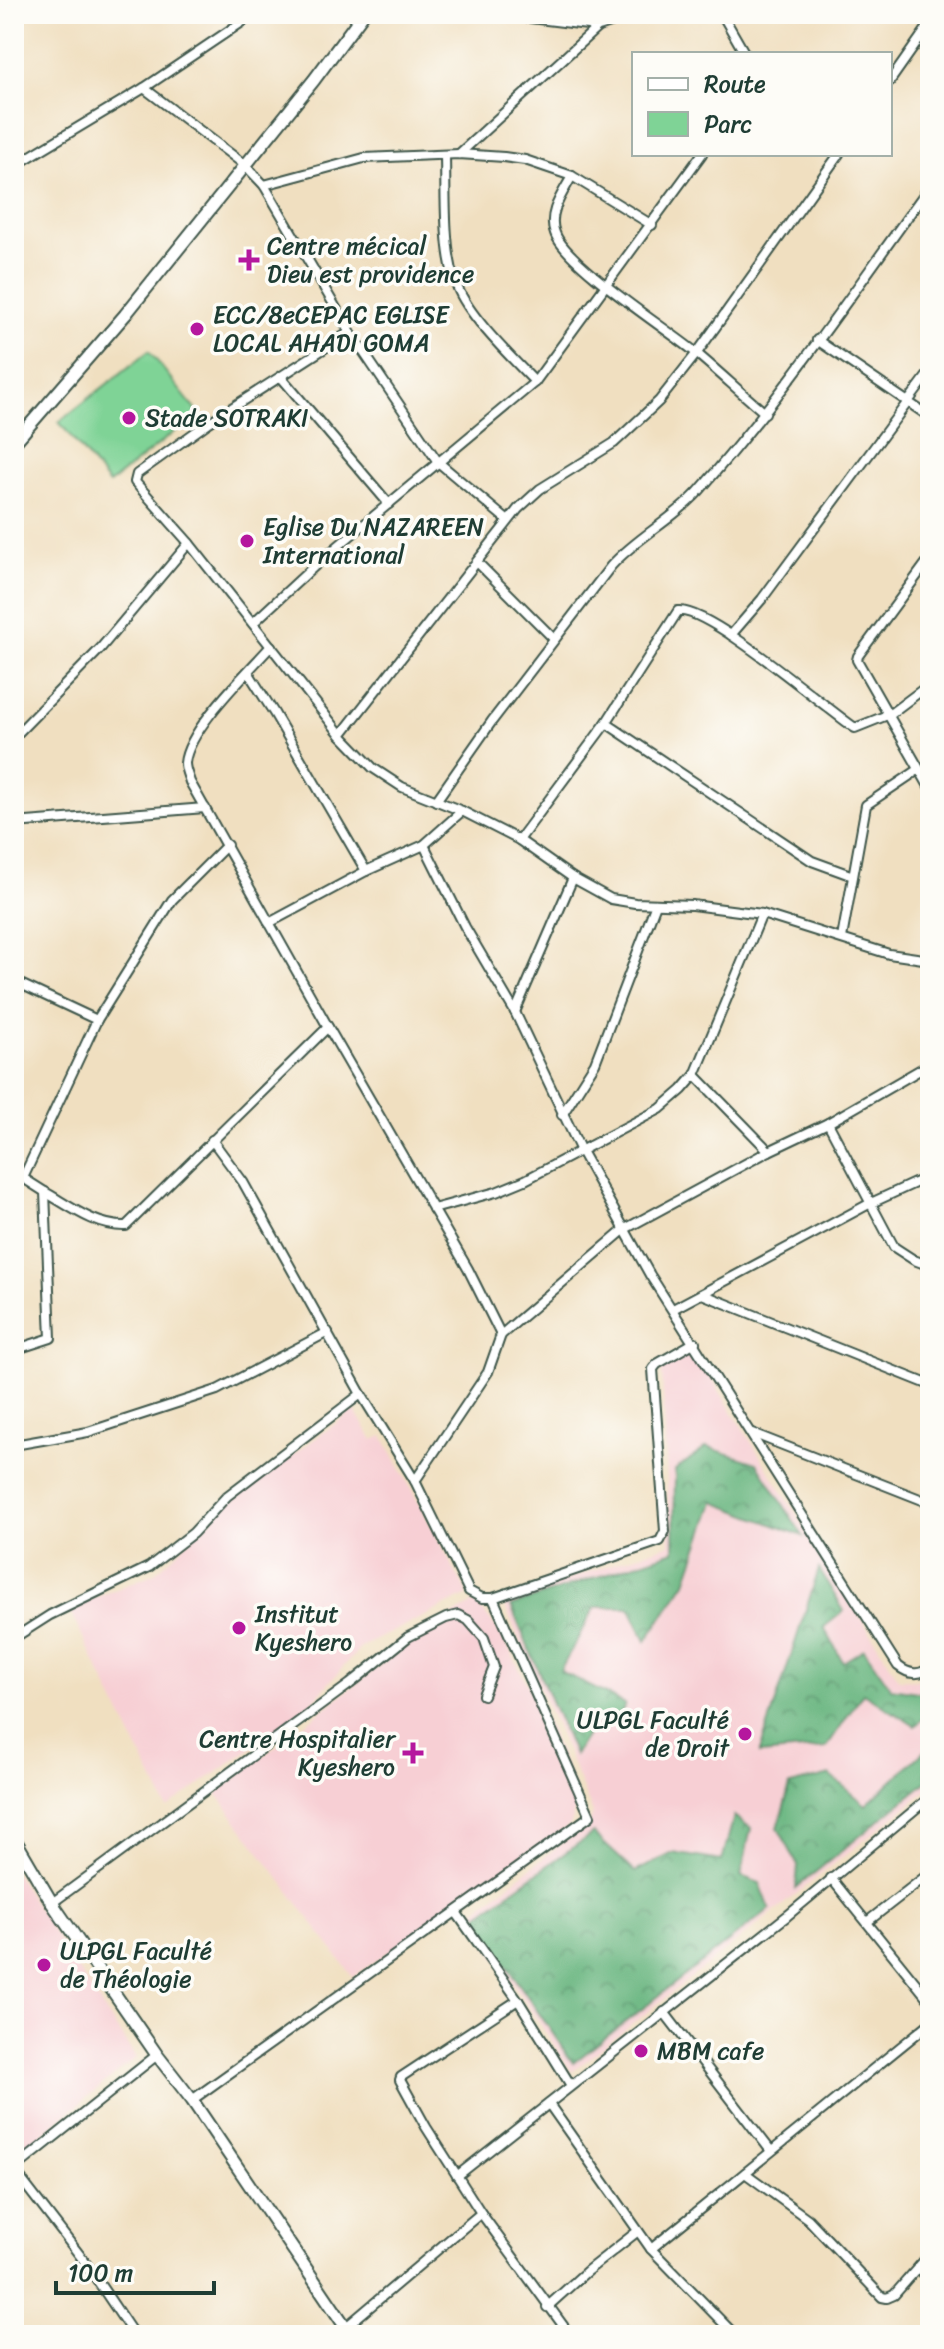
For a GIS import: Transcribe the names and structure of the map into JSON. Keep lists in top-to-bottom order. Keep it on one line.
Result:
{"places":{"health":["Centre mécical Dieu est providence","Centre Hospitalier Kyeshero"],"other":["ECC/8eCEPAC EGLISE LOCAL AHADI GOMA","Stade SOTRAKI","Eglise Du NAZAREEN International","Institut Kyeshero","ULPGL Faculté de Droit","ULPGL Faculté de Théologie","MBM cafe"]},"legend":["Route","Parc"],"scale_bar":"100 m"}
